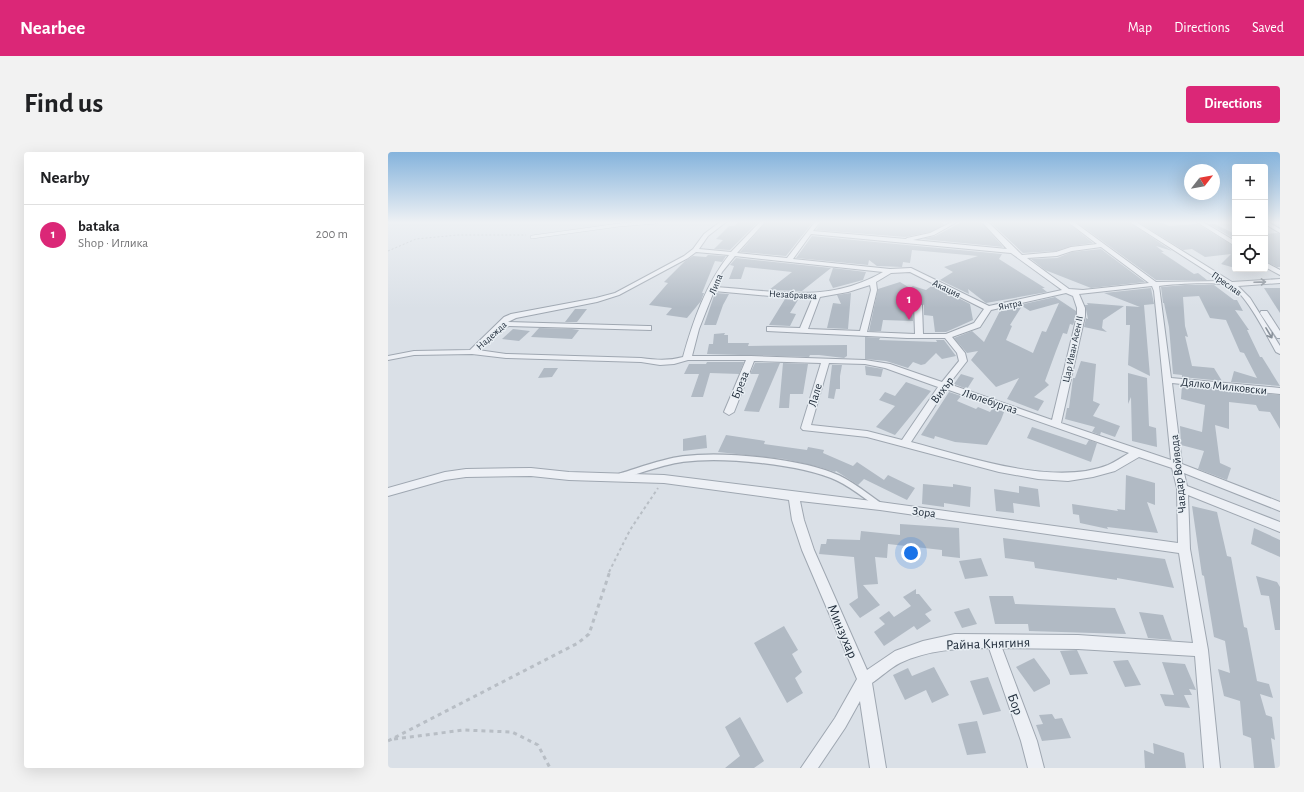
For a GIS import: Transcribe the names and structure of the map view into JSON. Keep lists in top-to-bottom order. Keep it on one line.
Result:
{"streets":{"street":["Преслав","Липа","Акация","Незабравка","Янтра","Надежда","Цар Иван Асен II","Бреза","Дялко Милковски","Вихър","Лале","Люлебургаз","Чавдар Войвода","Зора","Минзухар","Райна Княгиня","Бор"]},"crossings":[["Липа","Незабравка"],["Липа","Надежда"],["Липа","Люлебургаз"],["Акация","Незабравка"],["Акация","Янтра"],["Янтра","Цар Иван Асен II"],["Янтра","Вихър"],["Янтра","Чавдар Войвода"],["Надежда","Люлебургаз"],["Цар Иван Асен II","Люлебургаз"],["Бреза","Люлебургаз"],["Дялко Милковски","Чавдар Войвода"],["Вихър","Лале"],["Вихър","Люлебургаз"],["Лале","Люлебургаз"],["Люлебургаз","Чавдар Войвода"],["Чавдар Войвода","Зора"],["Чавдар Войвода","Райна Княгиня"],["Зора","Минзухар"],["Минзухар","Райна Княгиня"],["Райна Княгиня","Бор"]],"north":"top right","page":{"header":"Nearbee","nav":["Map","Directions","Saved"],"buttons":"Directions","title":"Find us","heading":"Nearby","map_buttons":["+","−"],"list":[{"mark":"1","name":"bataka","note":"Shop · Иглика","value":"200 m"}],"pins":"1"}}
